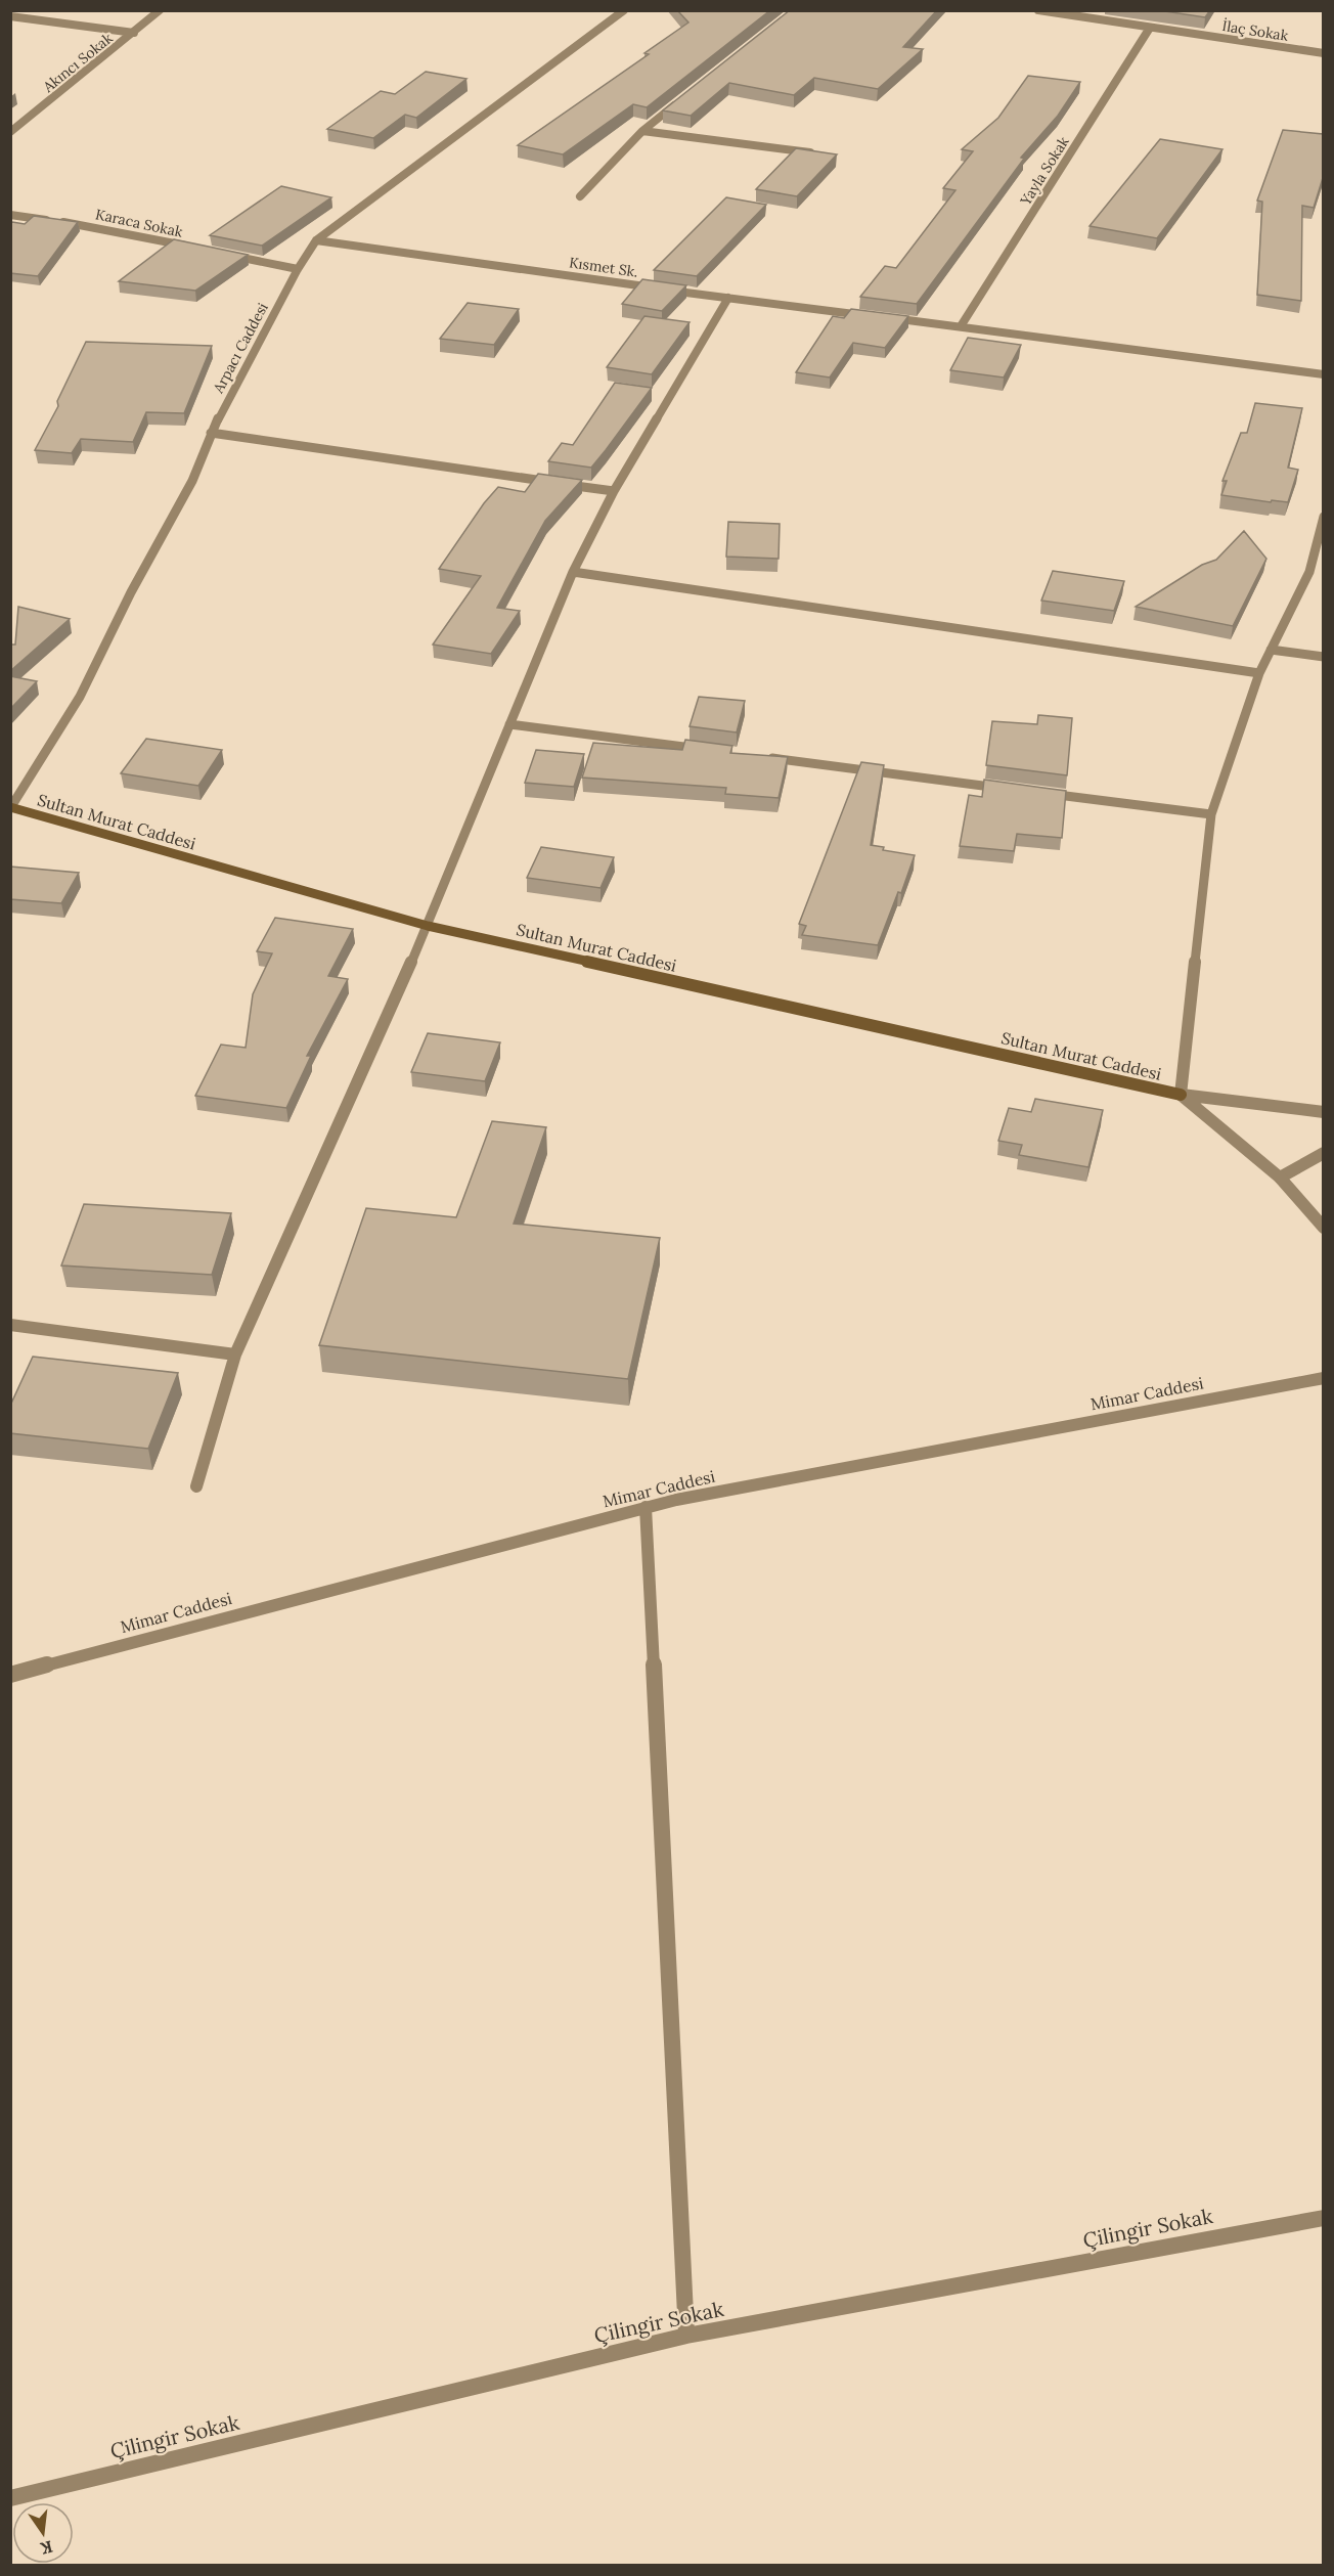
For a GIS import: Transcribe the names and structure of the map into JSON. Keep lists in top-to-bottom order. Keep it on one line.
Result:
{"streets":{"main road":["Sultan Murat Caddesi"],"street":["İlaç Sokak","Akıncı Sokak","Yayla Sokak","Karaca Sokak","Kısmet Sk.","Arpacı Caddesi","Mimar Caddesi","Çilingir Sokak"]},"crossings":[["İlaç Sokak","Yayla Sokak"],["Kısmet Sk.","Arpacı Caddesi"],["Arpacı Caddesi","Sultan Murat Caddesi"]],"north":"bottom"}
